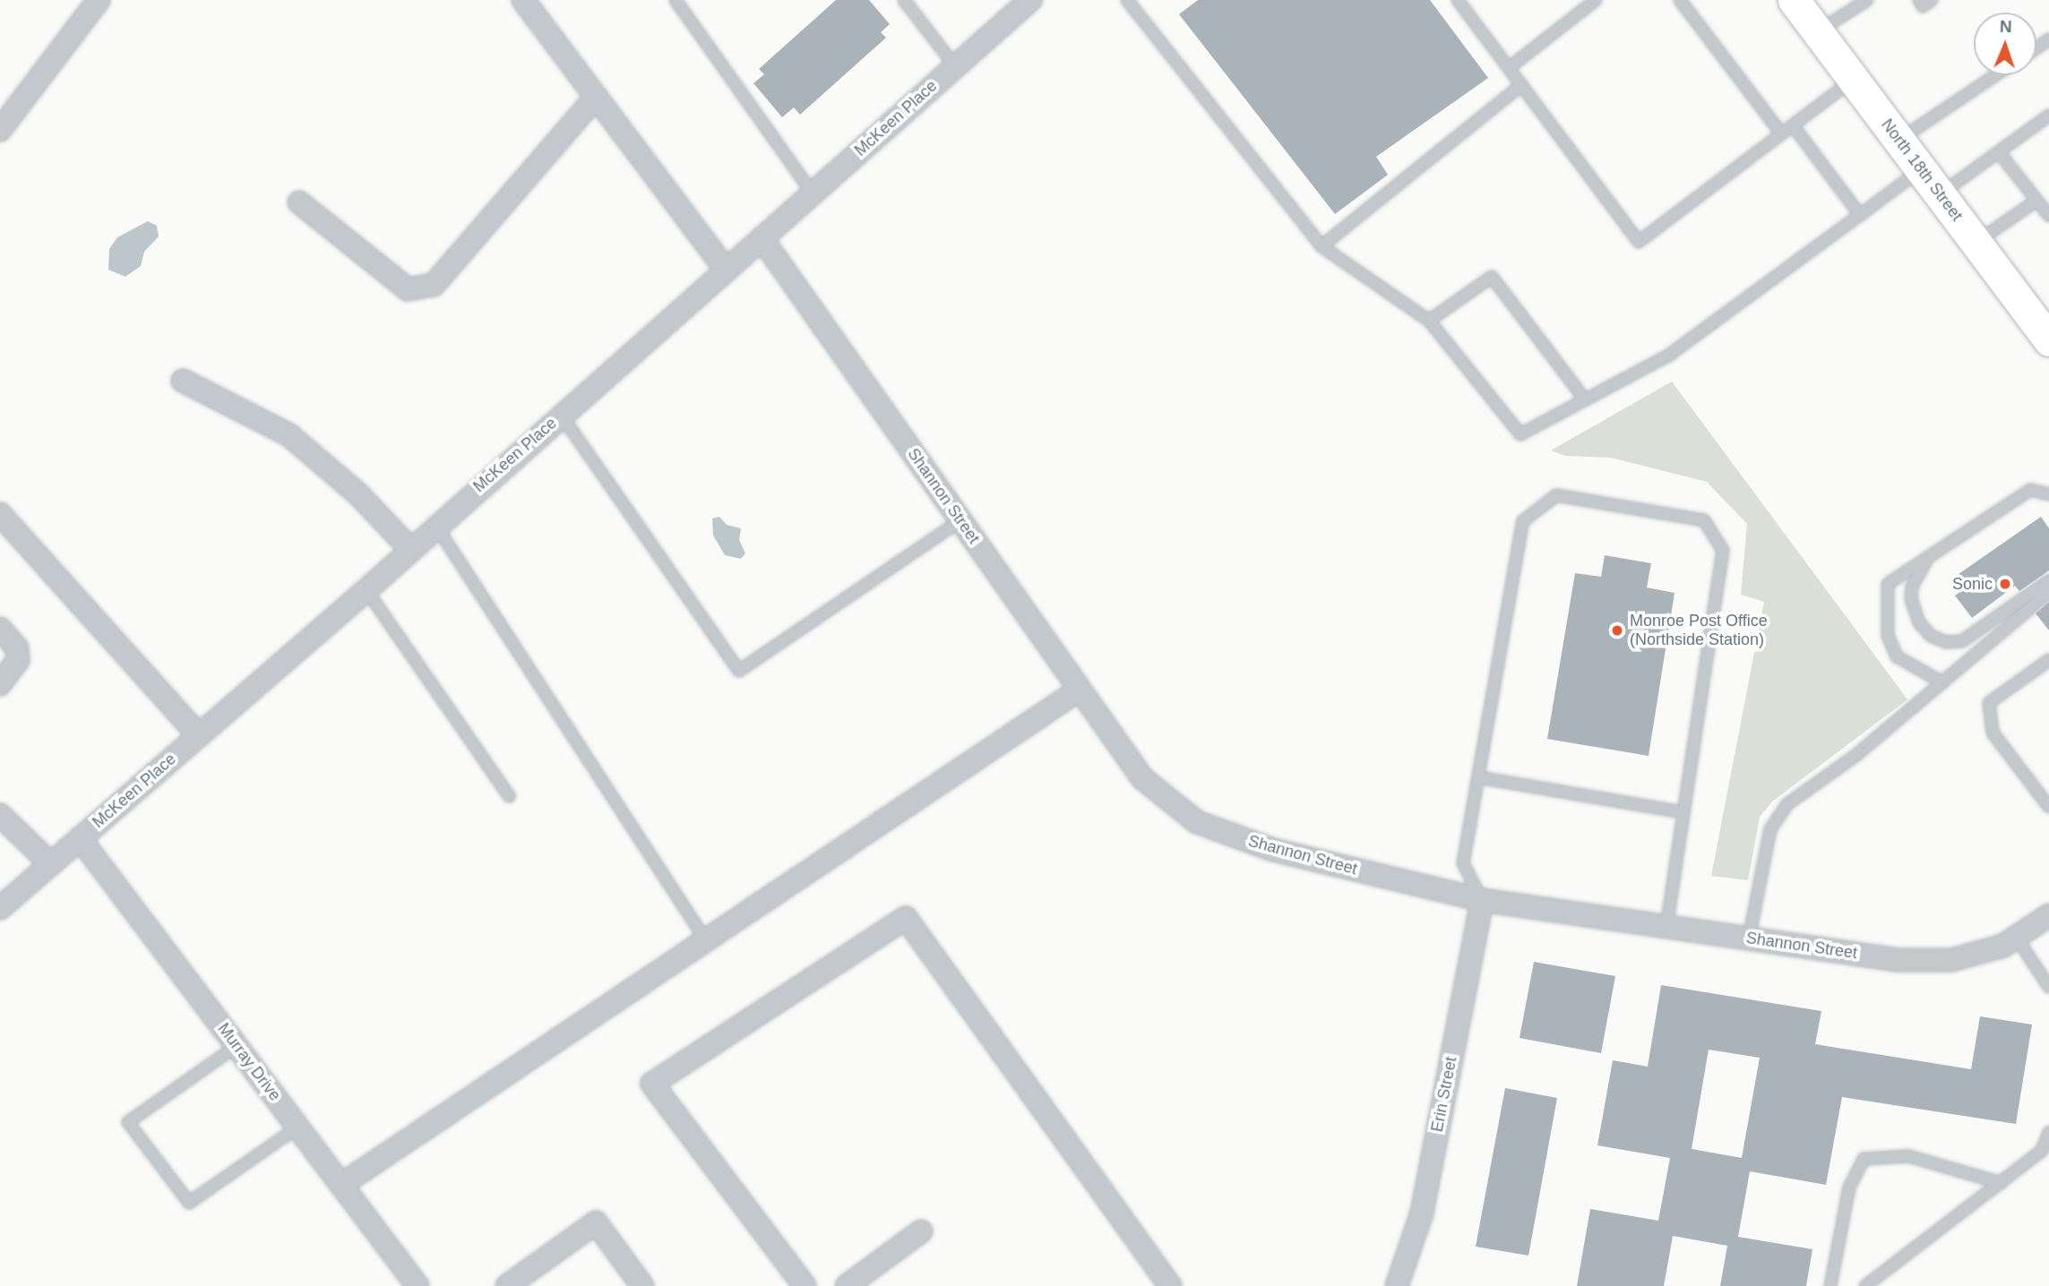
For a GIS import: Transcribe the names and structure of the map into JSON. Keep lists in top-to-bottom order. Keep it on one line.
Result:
{"streets":{"main road":["North 18th Street"],"street":["McKeen Place","Shannon Street","Murray Drive","Erin Street"]},"crossings":[["McKeen Place","Shannon Street"],["McKeen Place","Murray Drive"],["Shannon Street","Erin Street"]],"places":["Sonic","Monroe Post Office (Northside Station)"],"north":"top"}
